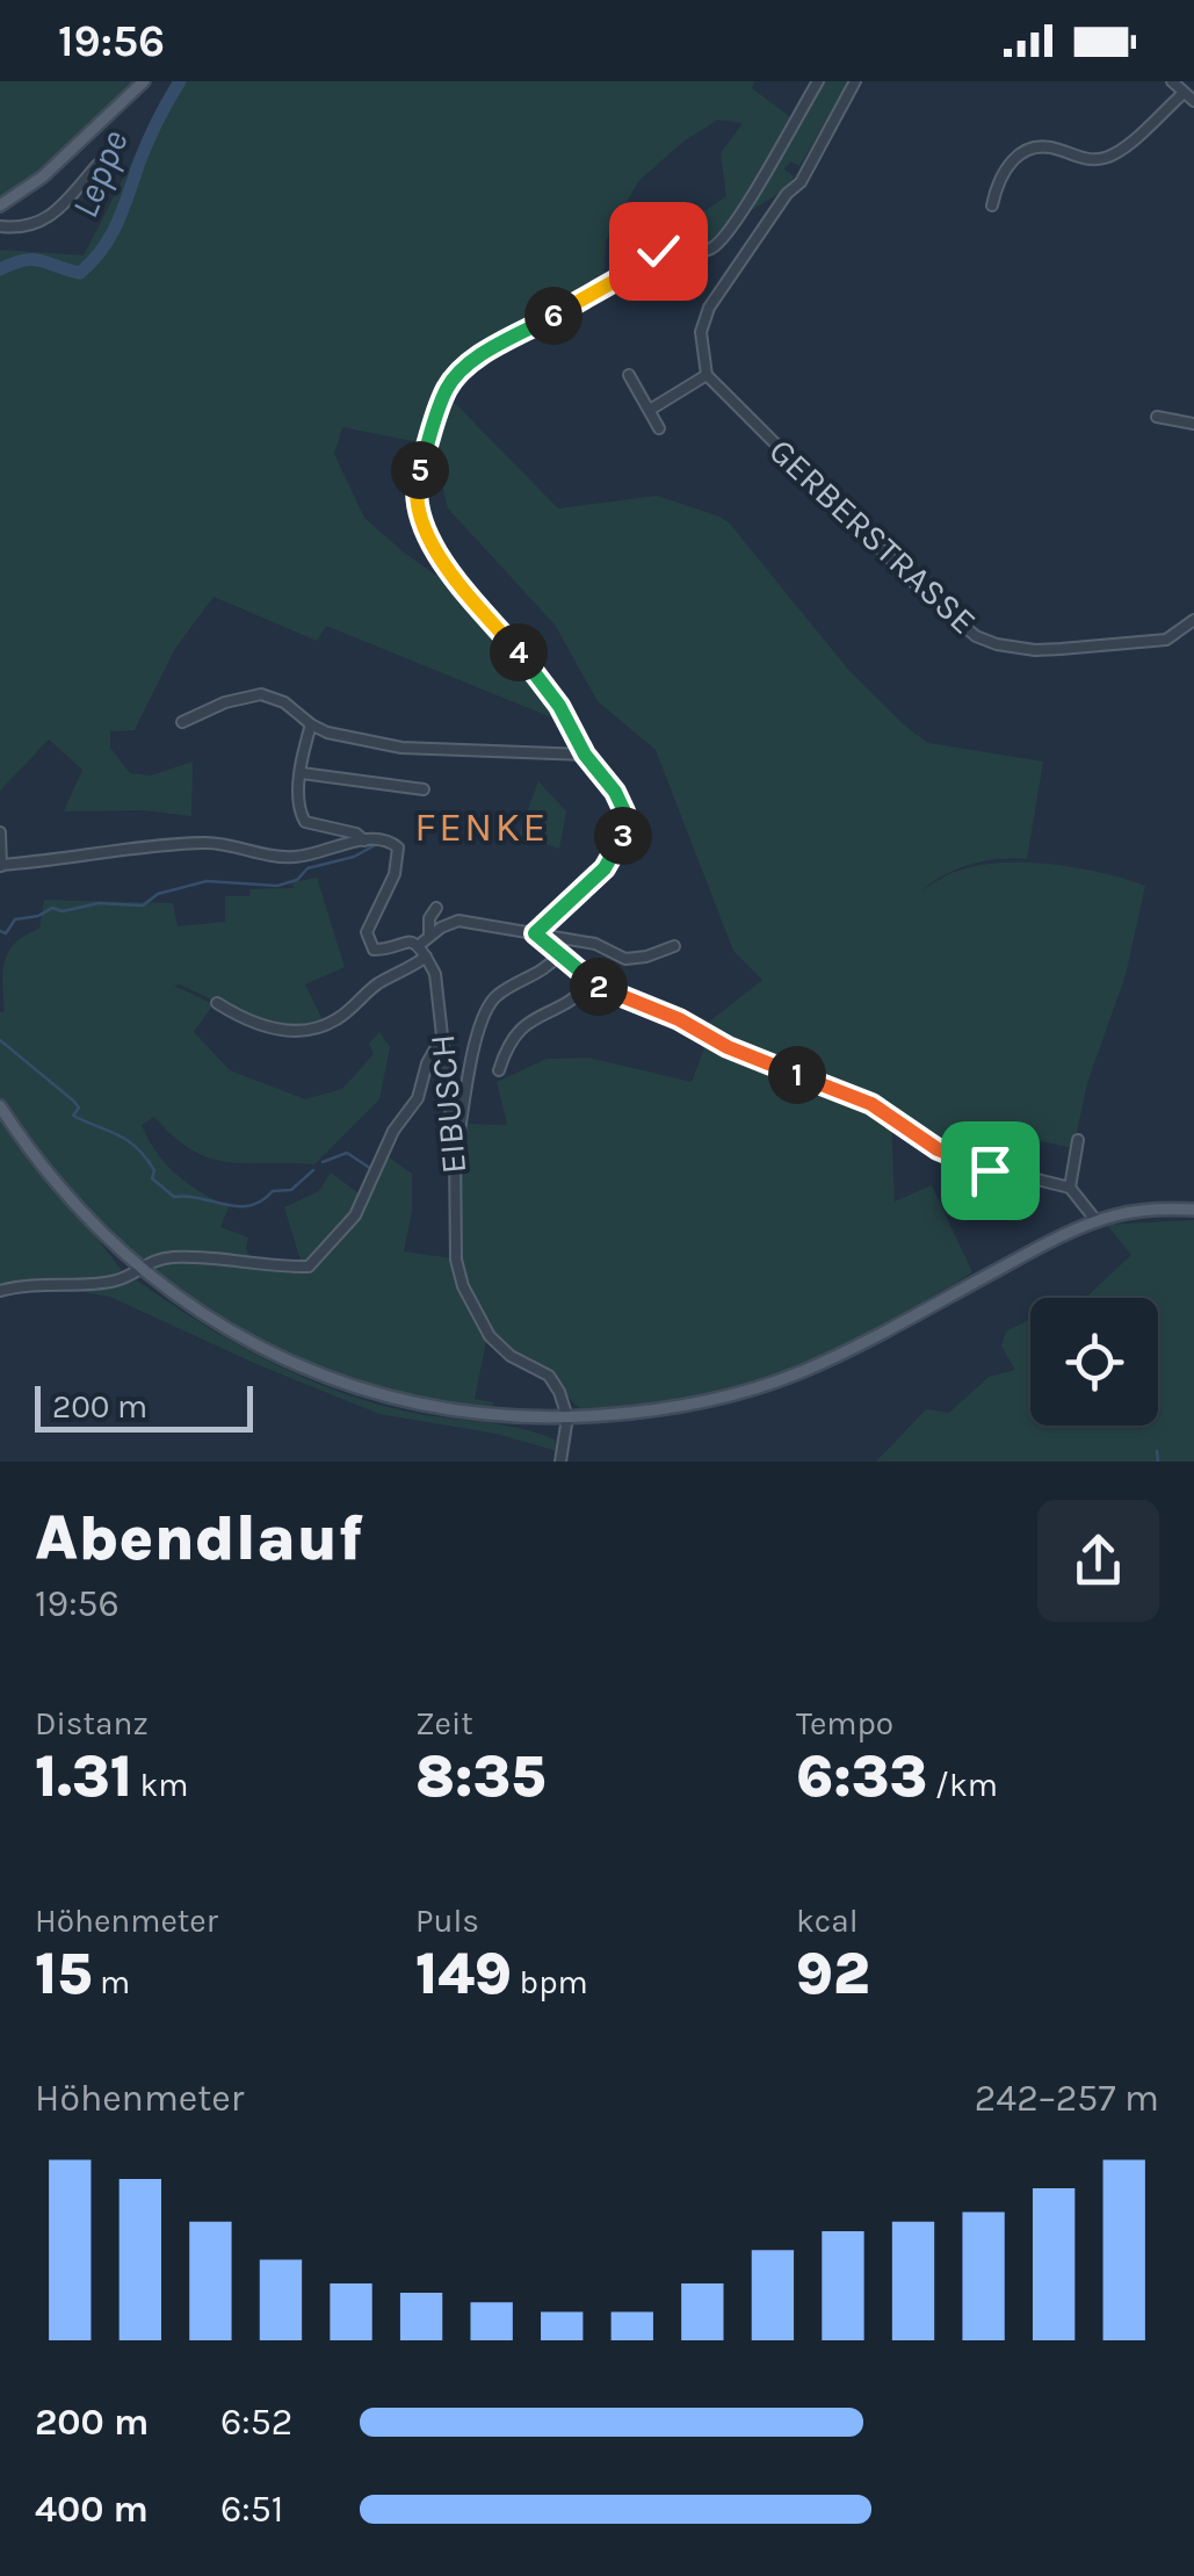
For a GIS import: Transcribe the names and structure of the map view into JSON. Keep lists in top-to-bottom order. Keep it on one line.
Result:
{"streets":{"street":["GERBERSTRASSE","EIBUSCH"]},"districts":["FENKE"],"water":["Leppe"],"scale_bar":"200 m","page":{"status":"19:56","pins":["6","5","4","3","2","1"],"scale":"200 m","heading":["Abendlauf","19:56"],"stats":[["Distanz","1.31 km"],["Zeit","8:35"],["Tempo","6:33 /km"],["Höhenmeter","15 m"],["Puls","149 bpm"],["kcal","92"]],"chart":["Höhenmeter","242–257 m"],"list":[{"name":"200 m","note":"6:52"},{"name":"400 m","note":"6:51"}]}}
